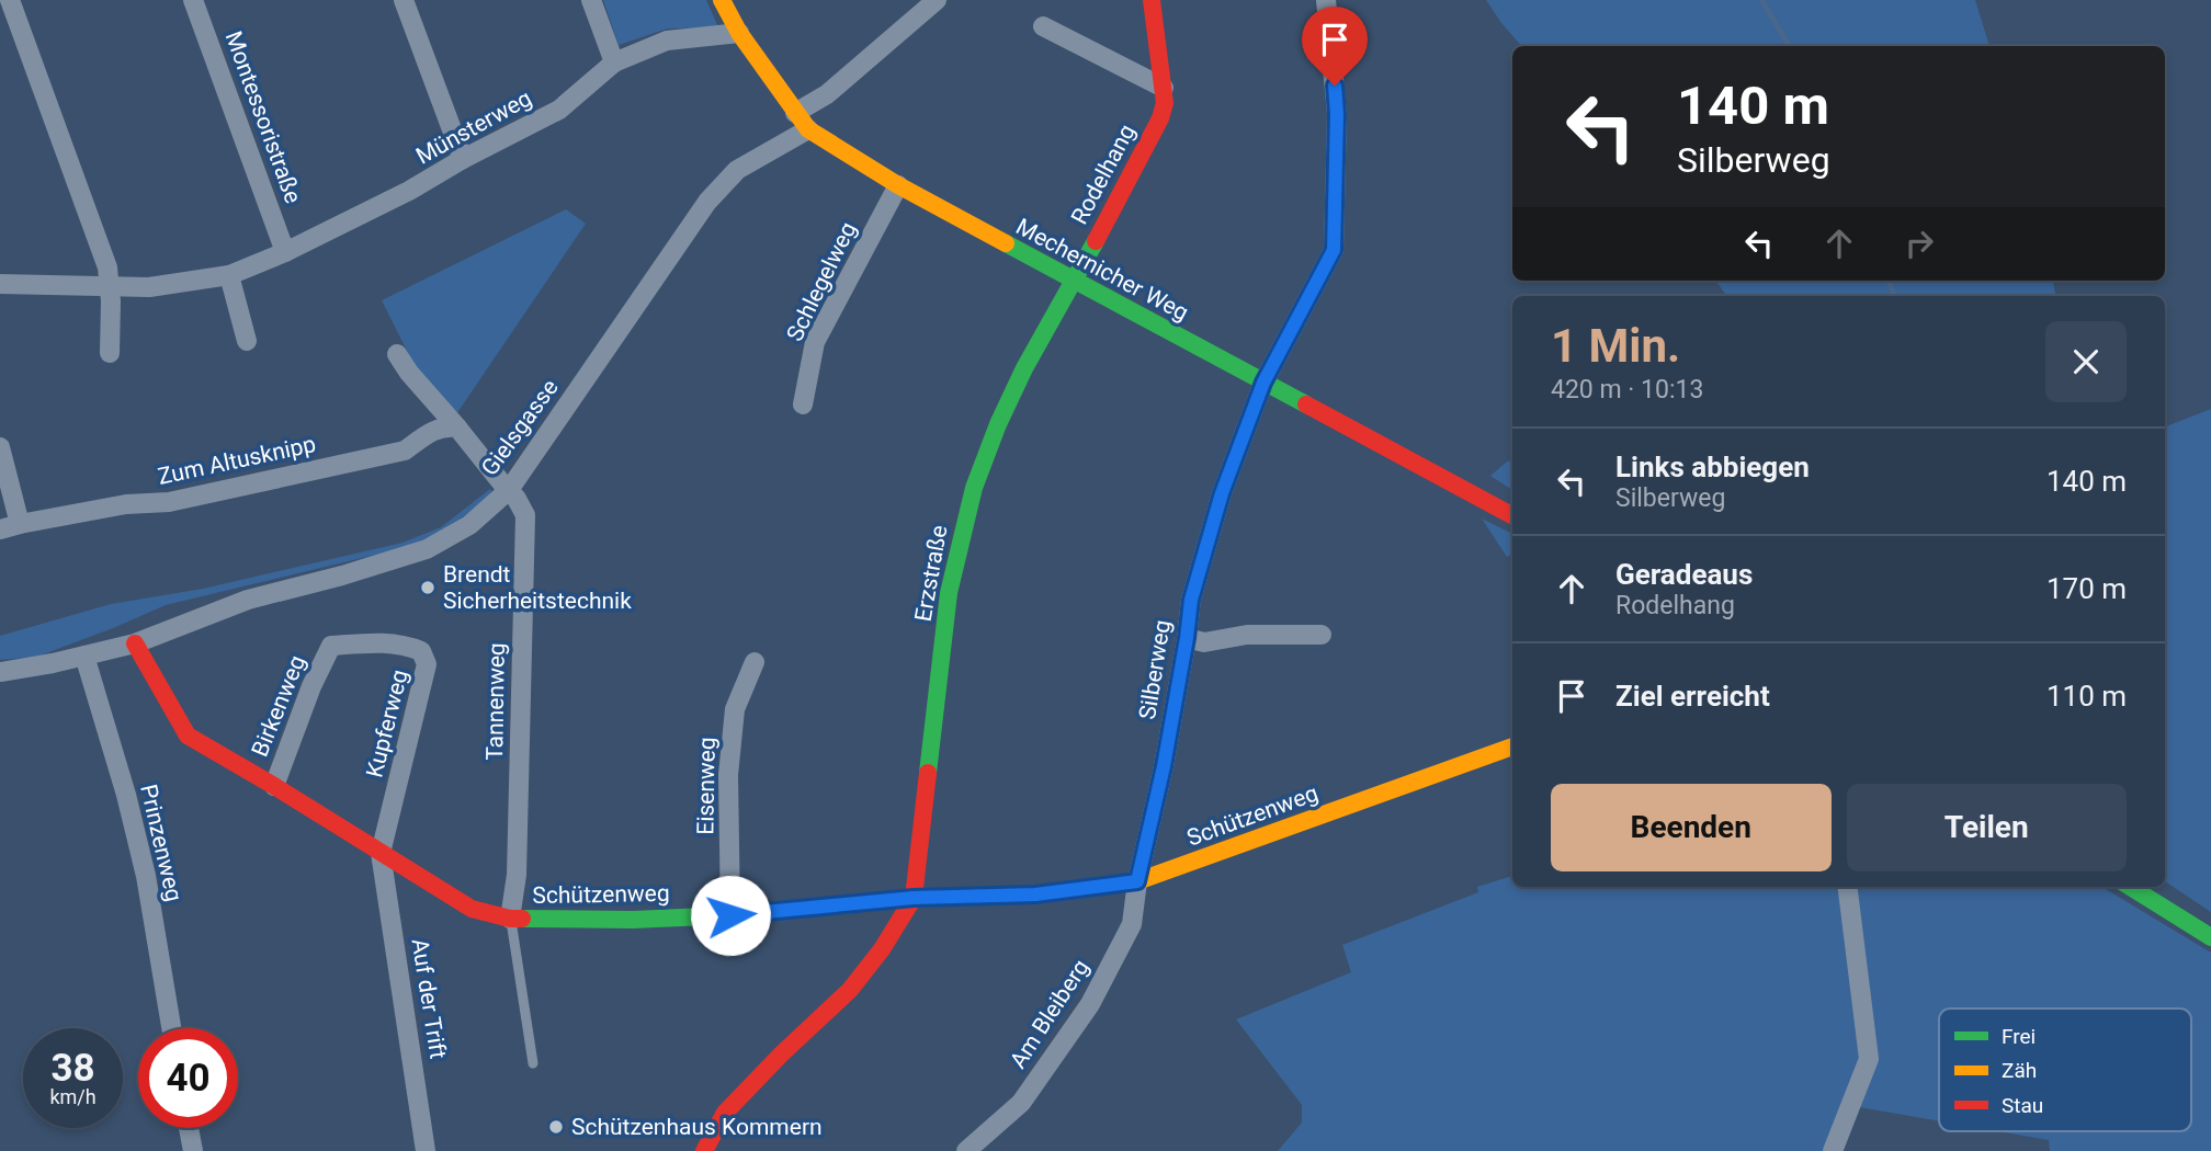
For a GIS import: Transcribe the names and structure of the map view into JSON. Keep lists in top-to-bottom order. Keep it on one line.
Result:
{"streets":{"street":["Montessoristraße","Münsterweg","Rodelhang","Mechernicher Weg","Schlegelweg","Gielsgasse","Zum Altusknipp","Erzstraße","Silberweg","Tannenweg","Birkenweg","Kupferweg","Eisenweg","Schützenweg","Prinzenweg","Auf der Trift","Am Bleiberg"]},"crossings":[["Montessoristraße","Münsterweg"],["Münsterweg","Mechernicher Weg"],["Rodelhang","Mechernicher Weg"],["Rodelhang","Erzstraße"],["Mechernicher Weg","Schlegelweg"],["Mechernicher Weg","Gielsgasse"],["Mechernicher Weg","Erzstraße"],["Mechernicher Weg","Silberweg"],["Gielsgasse","Tannenweg"],["Gielsgasse","Schützenweg"],["Gielsgasse","Prinzenweg"],["Erzstraße","Schützenweg"],["Silberweg","Schützenweg"],["Silberweg","Am Bleiberg"],["Tannenweg","Schützenweg"],["Birkenweg","Kupferweg"],["Birkenweg","Schützenweg"],["Kupferweg","Schützenweg"],["Kupferweg","Auf der Trift"],["Eisenweg","Schützenweg"],["Schützenweg","Auf der Trift"],["Schützenweg","Am Bleiberg"]],"places":["Brendt Sicherheitstechnik","Schützenhaus Kommern"],"legend":["Frei","Zäh","Stau"],"page":{"turn":["140 m","Silberweg"],"heading":["1 Min.","420 m · 10:13"],"list":[{"name":"Links abbiegen","note":"Silberweg","value":"140 m"},{"name":"Geradeaus","note":"Rodelhang","value":"170 m"},{"name":"Ziel erreicht","value":"110 m"}],"buttons":["Beenden","Teilen"],"speed":"38 km/h","limit":"40"}}
